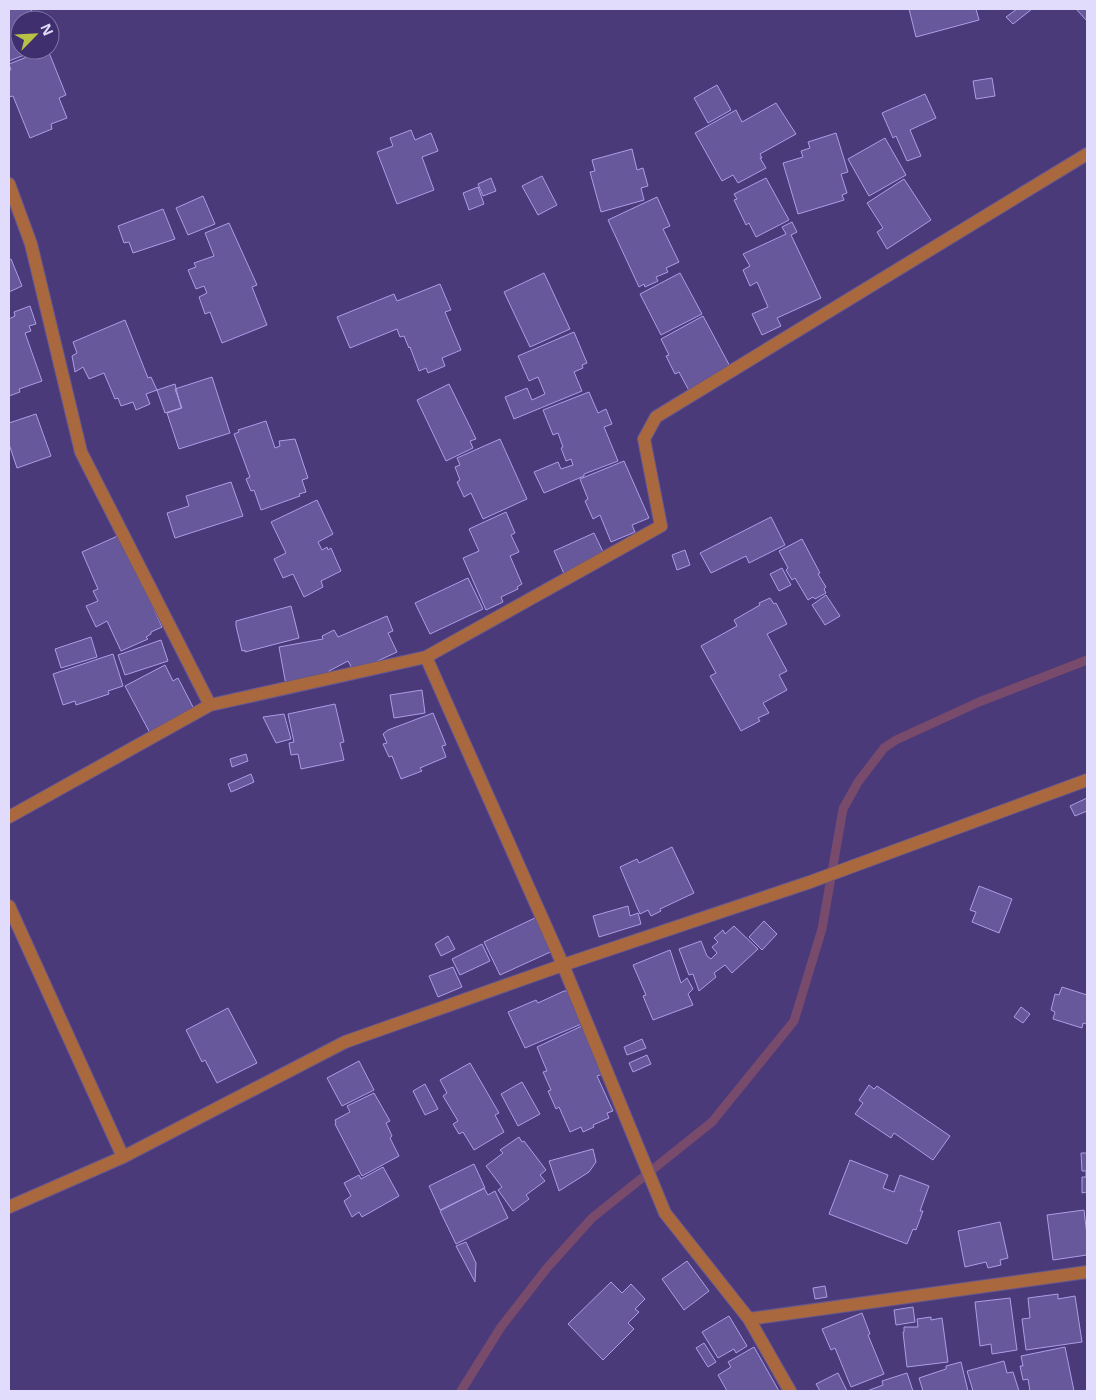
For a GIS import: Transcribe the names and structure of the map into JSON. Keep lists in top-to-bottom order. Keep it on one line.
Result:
{"north":"top right"}
